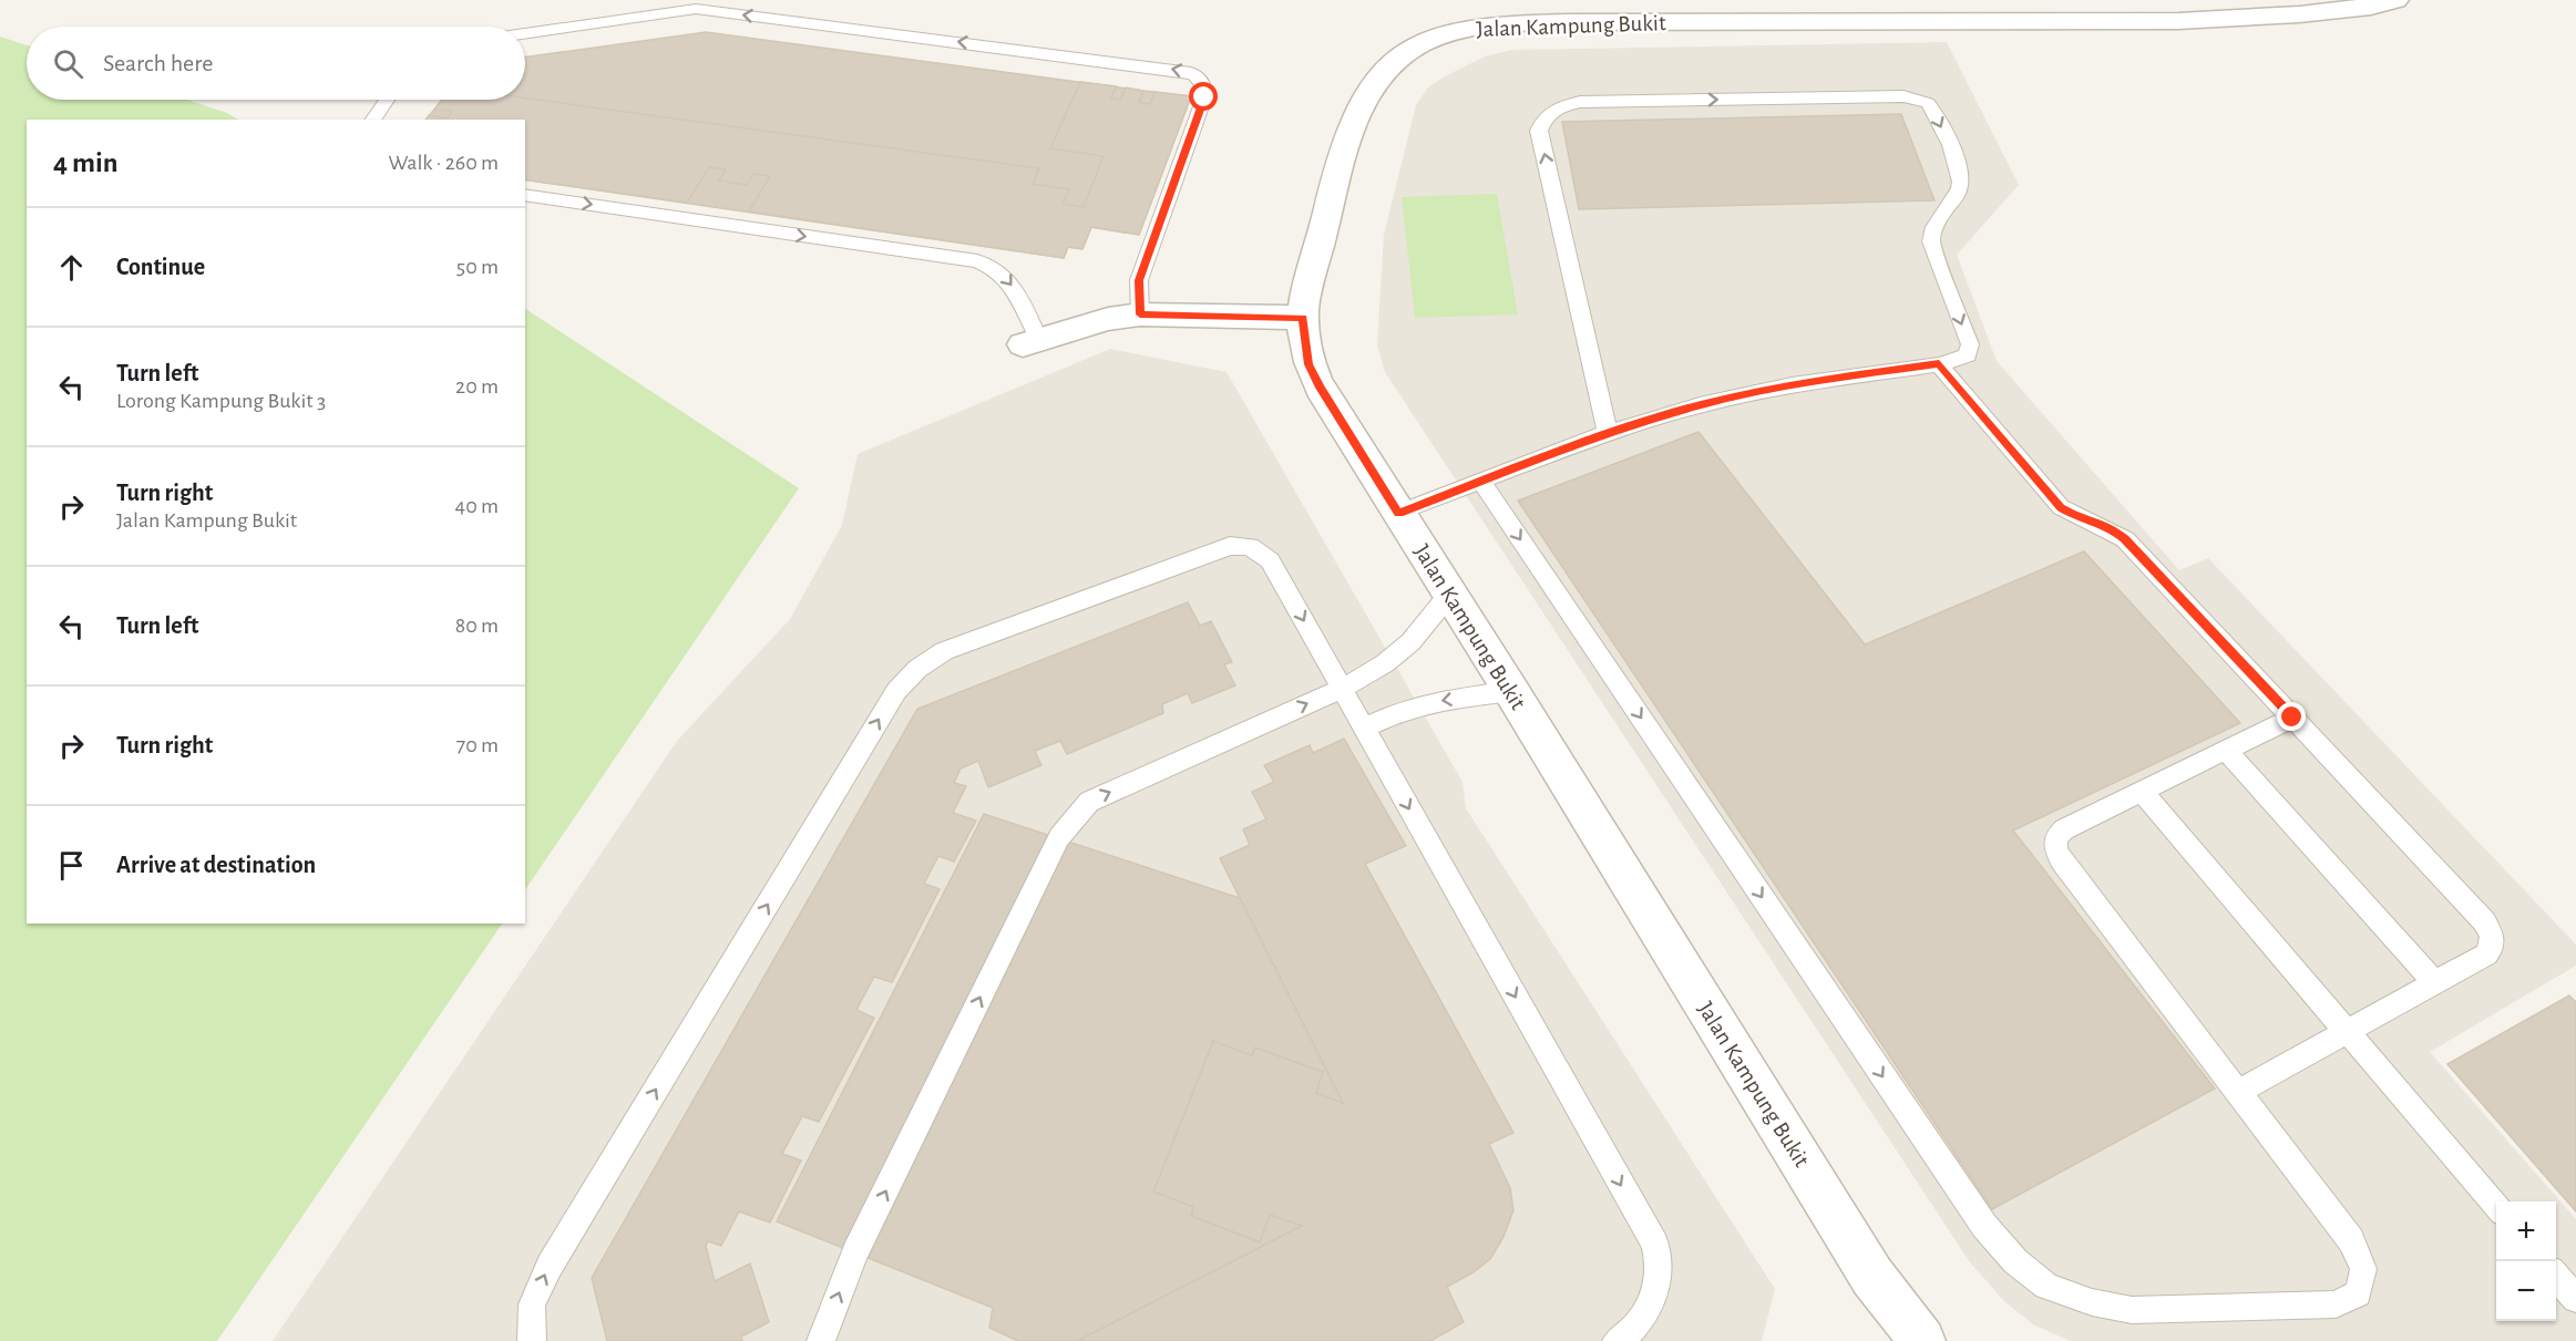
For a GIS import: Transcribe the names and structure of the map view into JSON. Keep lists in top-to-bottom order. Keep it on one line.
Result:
{"streets":{"street":["Jalan Kampung Bukit"]},"page":{"search":"Search here","heading":["4 min","Walk · 260 m"],"list":[["Continue","50 m"],["Turn left","Lorong Kampung Bukit 3","20 m"],["Turn right","Jalan Kampung Bukit","40 m"],["Turn left","80 m"],["Turn right","70 m"],"Arrive at destination"],"map_buttons":["+","−"]}}
